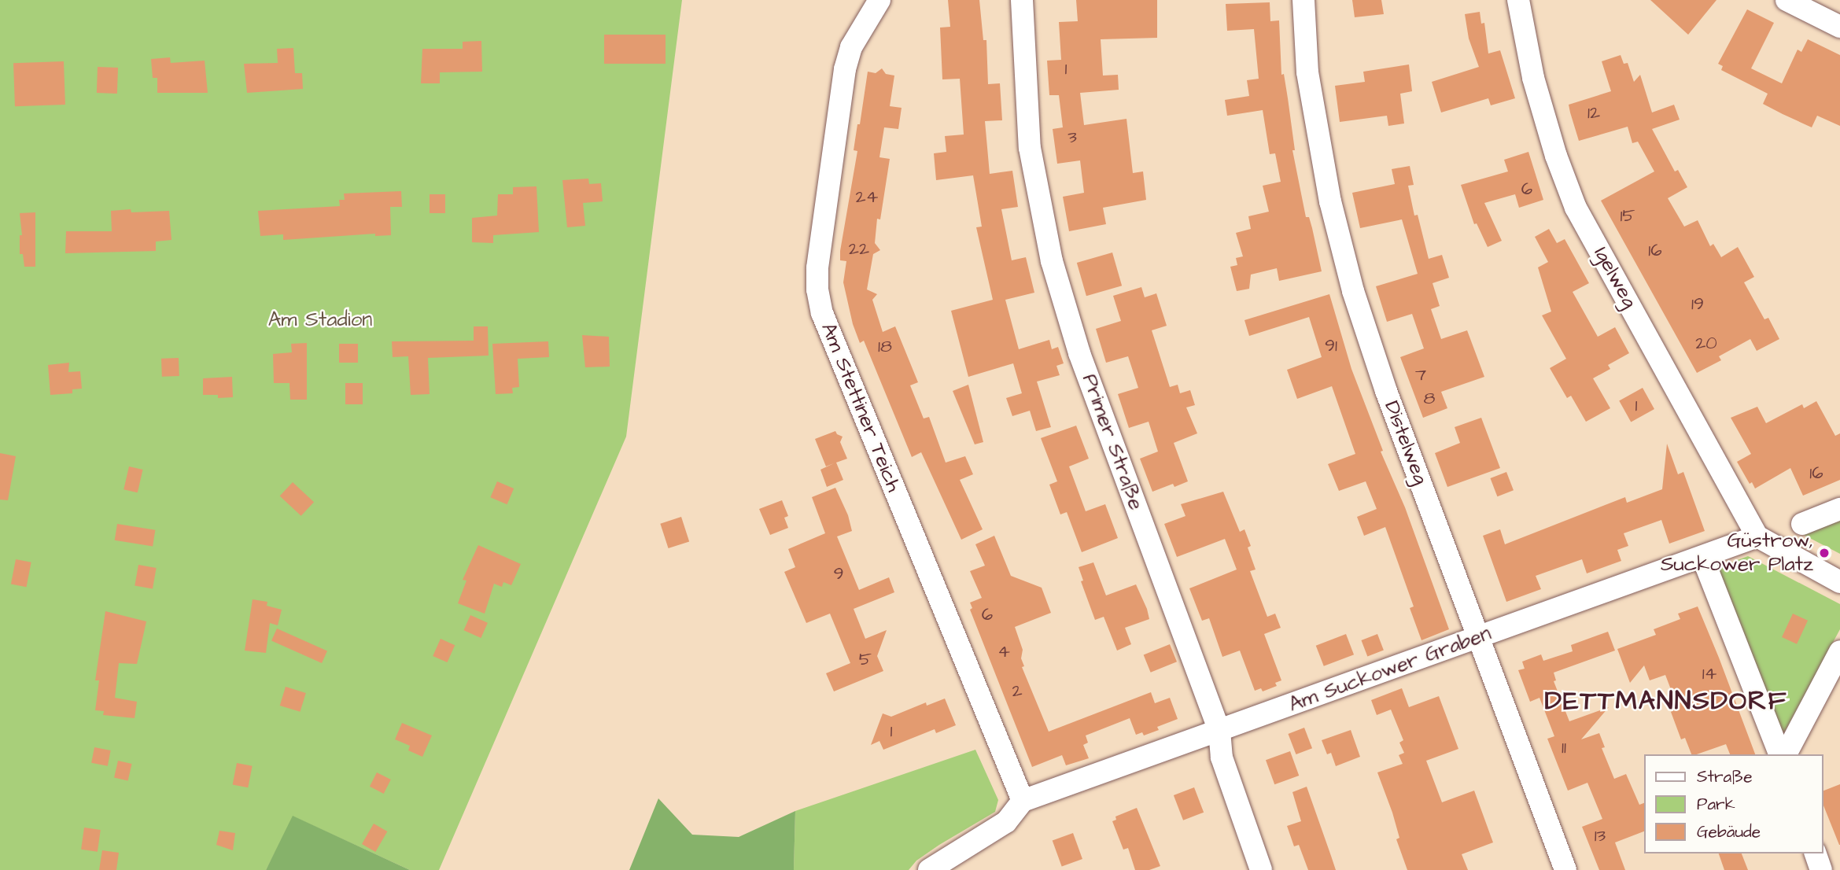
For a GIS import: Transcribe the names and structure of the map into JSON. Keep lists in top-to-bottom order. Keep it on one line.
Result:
{"streets":{"street":["Igelweg","Am Stettiner Teich","Primer Straße","Distelweg","Am Suckower Graben"]},"crossings":[["Igelweg","Am Suckower Graben"],["Am Stettiner Teich","Am Suckower Graben"],["Primer Straße","Am Suckower Graben"],["Distelweg","Am Suckower Graben"]],"districts":["DETTMANNSDORF"],"parks":["Am Stadion"],"places":["Güstrow, Suckower Platz"],"house_numbers":["1","12","3","6","24","15","22","16","19","20","91","18","7","8","1","16","9","6","4","5","14","2","1","11","13"],"legend":["Straße","Park","Gebäude"]}
